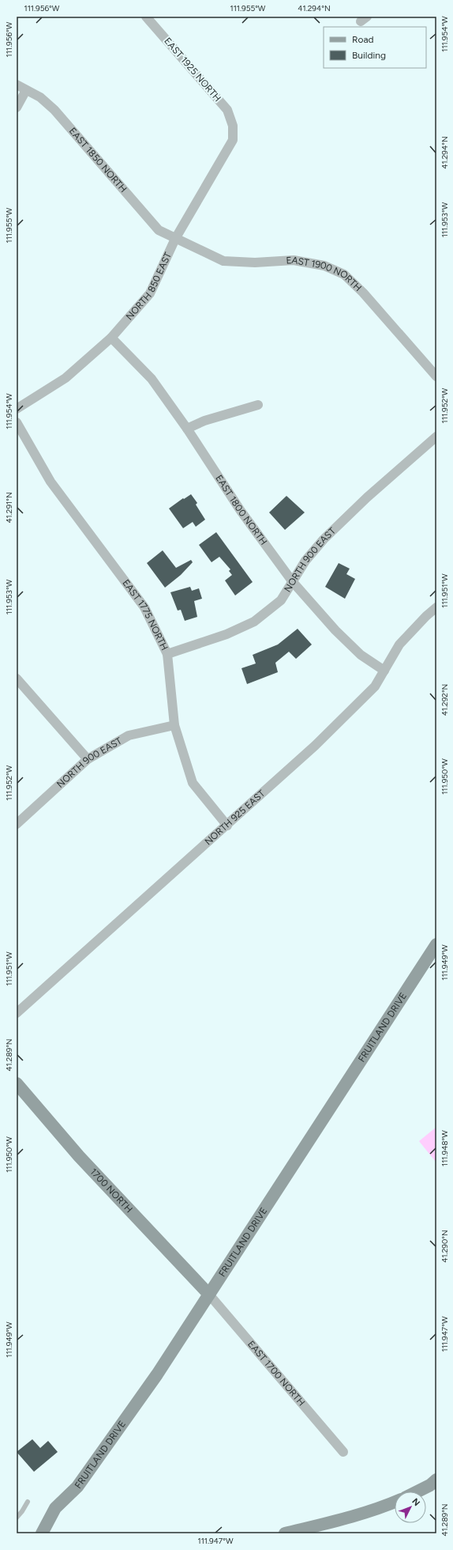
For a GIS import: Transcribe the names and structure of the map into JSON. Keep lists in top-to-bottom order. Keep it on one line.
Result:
{"streets":{"street":["EAST 1925 NORTH","EAST 1850 NORTH","EAST 1900 NORTH","NORTH 850 EAST","EAST 1800 NORTH","NORTH 900 EAST","EAST 1775 NORTH","NORTH 925 EAST","FRUITLAND DRIVE","1700 NORTH","EAST 1700 NORTH"]},"crossings":[["EAST 1925 NORTH","NORTH 850 EAST"],["EAST 1850 NORTH","EAST 1900 NORTH"],["EAST 1850 NORTH","NORTH 850 EAST"],["EAST 1900 NORTH","NORTH 850 EAST"],["NORTH 850 EAST","EAST 1800 NORTH"],["EAST 1800 NORTH","NORTH 900 EAST"],["EAST 1800 NORTH","NORTH 925 EAST"],["NORTH 900 EAST","EAST 1775 NORTH"],["EAST 1775 NORTH","NORTH 925 EAST"],["FRUITLAND DRIVE","1700 NORTH"],["FRUITLAND DRIVE","EAST 1700 NORTH"],["1700 NORTH","EAST 1700 NORTH"]],"legend":["Road","Building"],"north":"top right","coordinates":["111.956°W","111.955°W","41.294°N","111.954°W","111.953°W","111.952°W","41.291°N","111.951°W","41.292°N","111.950°W","111.949°W","41.289°N","111.948°W","41.290°N","111.947°W"]}
